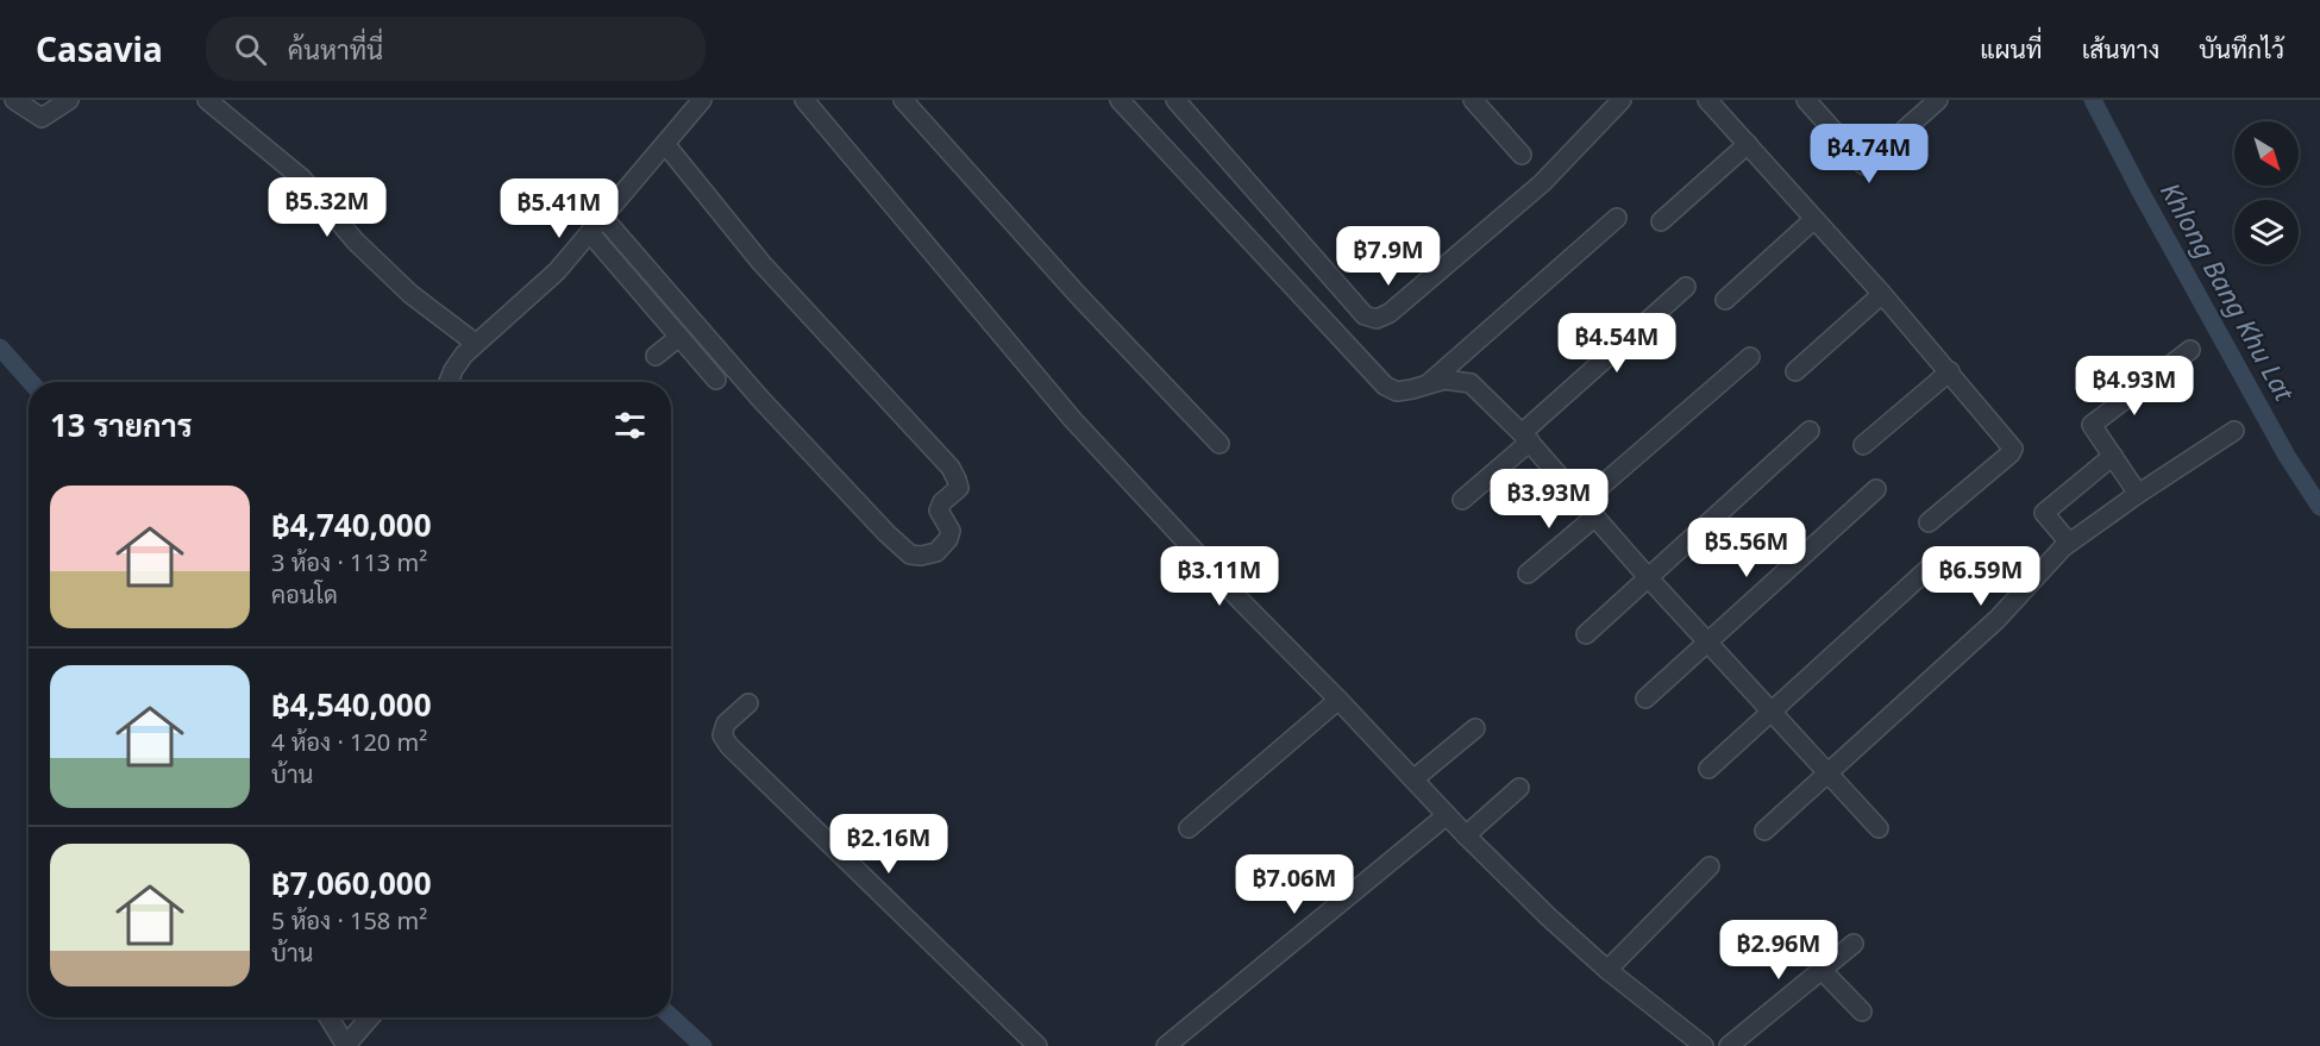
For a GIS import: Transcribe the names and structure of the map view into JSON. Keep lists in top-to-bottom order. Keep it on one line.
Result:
{"water":["Khlong Bang Khu Lat"],"north":"bottom right","page":{"header":"Casavia","search":"ค้นหาที่นี่","nav":["แผนที่","เส้นทาง","บันทึกไว้"],"price":["฿4.74M","฿5.32M","฿5.41M","฿7.9M","฿4.54M","฿4.93M","฿3.93M","฿5.56M","฿3.11M","฿6.59M","฿2.16M","฿7.06M","฿2.96M"],"heading":"13 รายการ","list":[{"name":"฿4,740,000","note":"3 ห้อง · 113 m² · คอนโด"},{"name":"฿4,540,000","note":"4 ห้อง · 120 m² · บ้าน"},{"name":"฿7,060,000","note":"5 ห้อง · 158 m² · บ้าน"}]}}
